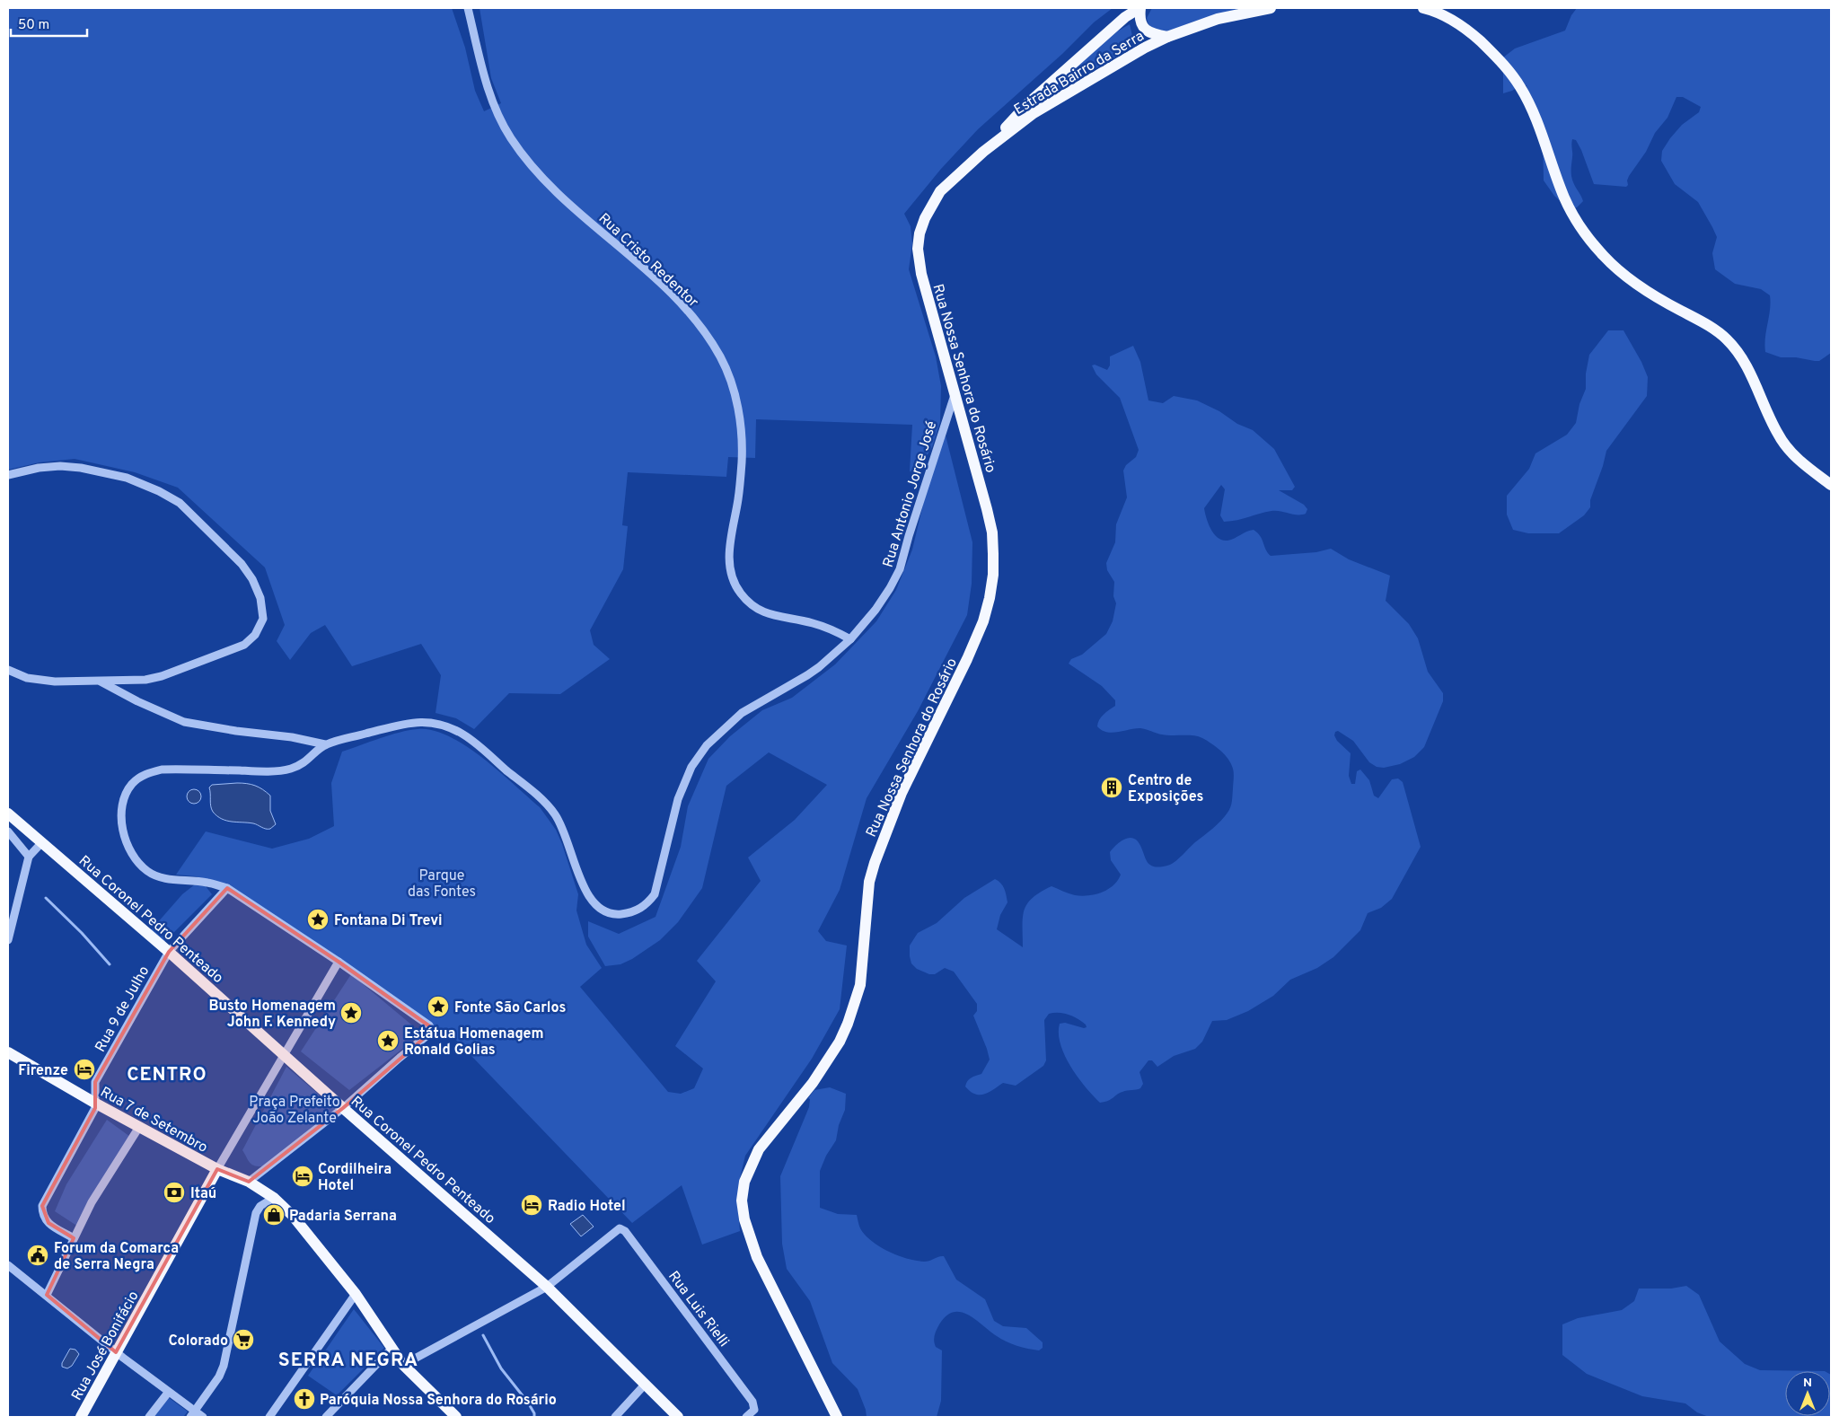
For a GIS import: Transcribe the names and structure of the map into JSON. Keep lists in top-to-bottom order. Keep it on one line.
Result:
{"streets":{"main road":["Estrada Bairro da Serra","Rua Nossa Senhora do Rosário","Rua Coronel Pedro Penteado","Rua 7 de Setembro","Rua José Bonifácio"],"street":["Rua Cristo Redentor","Rua Antonio Jorge José","Rua 9 de Julho","Rua Luis Rielli"]},"crossings":[["Estrada Bairro da Serra","Rua Nossa Senhora do Rosário"],["Rua Cristo Redentor","Rua Antonio Jorge José"],["Rua Nossa Senhora do Rosário","Rua Antonio Jorge José"],["Rua Antonio Jorge José","Rua Coronel Pedro Penteado"],["Rua Antonio Jorge José","Rua 9 de Julho"],["Rua Coronel Pedro Penteado","Rua 9 de Julho"],["Rua Coronel Pedro Penteado","Rua Luis Rielli"],["Rua 9 de Julho","Rua 7 de Setembro"],["Rua 7 de Setembro","Rua José Bonifácio"]],"districts":["CENTRO","SERRA NEGRA"],"parks":["Parque das Fontes","Praça Prefeito João Zelante"],"places":{"building":["Centro de Exposições"],"place":["Fontana Di Trevi","Fonte São Carlos","Busto Homenagem John F. Kennedy","Estátua Homenagem Ronald Golias"],"hotel":["Firenze","Cordilheira Hotel","Radio Hotel"],"bank":["Itaú"],"shop":["Padaria Serrana"],"public building":["Forum da Comarca de Serra Negra"],"supermarket":["Colorado"],"church":["Paróquia Nossa Senhora do Rosário"]},"scale_bar":"50 m","north":"top"}
